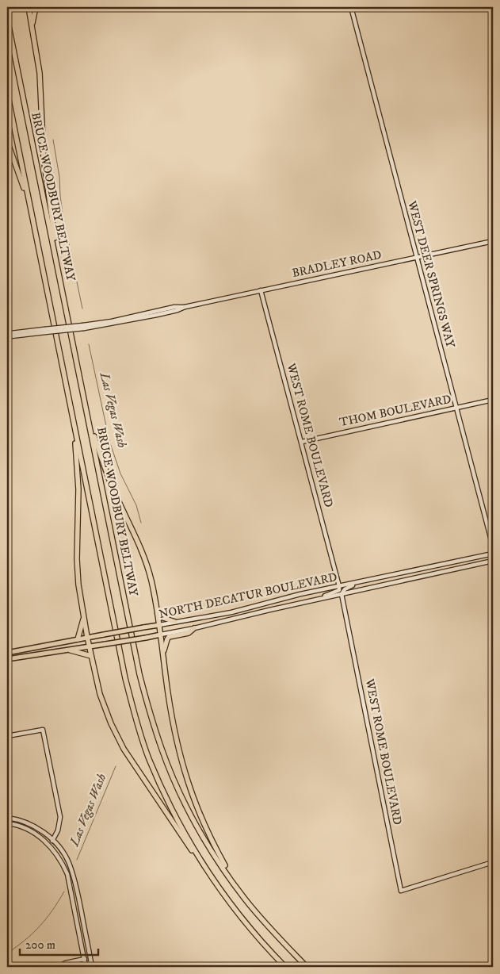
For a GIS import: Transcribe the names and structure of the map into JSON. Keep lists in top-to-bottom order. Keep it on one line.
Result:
{"streets":{"highway":["BRUCE WOODBURY BELTWAY"],"main road":["NORTH DECATUR BOULEVARD"],"street":["BRADLEY ROAD","WEST DEER SPRINGS WAY","THOM BOULEVARD","WEST ROME BOULEVARD"]},"crossings":[["BRADLEY ROAD","WEST DEER SPRINGS WAY"],["BRADLEY ROAD","WEST ROME BOULEVARD"],["WEST DEER SPRINGS WAY","THOM BOULEVARD"],["THOM BOULEVARD","WEST ROME BOULEVARD"],["WEST ROME BOULEVARD","NORTH DECATUR BOULEVARD"]],"water":["Las Vegas Wash"],"scale_bar":"200 m"}
